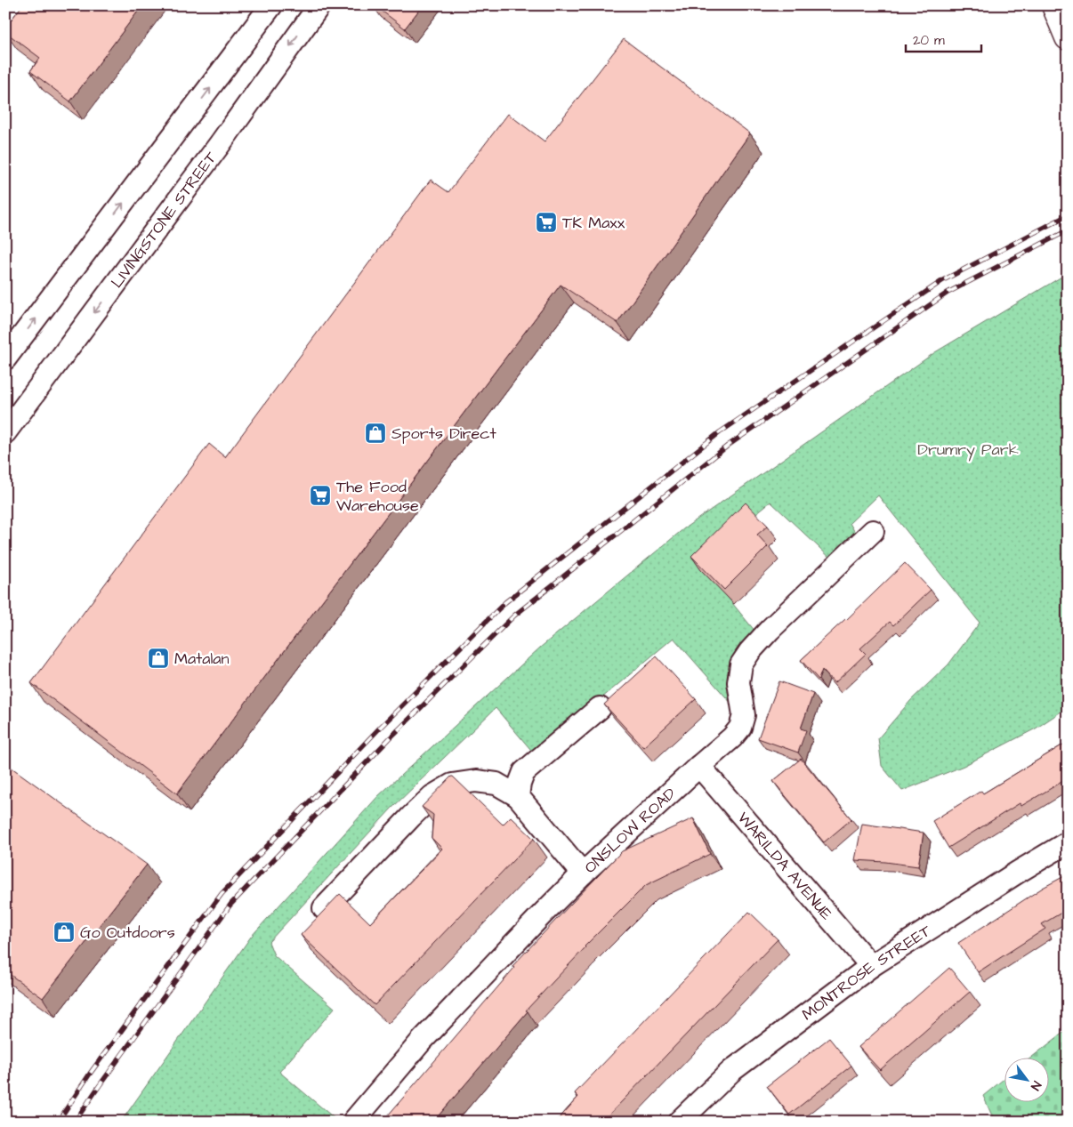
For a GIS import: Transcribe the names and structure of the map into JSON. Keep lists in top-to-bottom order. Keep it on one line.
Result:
{"streets":{"street":["LIVINGSTONE STREET","ONSLOW ROAD","WARILDA AVENUE","MONTROSE STREET"]},"crossings":[["ONSLOW ROAD","WARILDA AVENUE"],["WARILDA AVENUE","MONTROSE STREET"]],"parks":["Drumry Park"],"places":{"supermarket":["TK Maxx","The Food Warehouse"],"shop":["Sports Direct","Matalan","Go Outdoors"]},"scale_bar":"20 m","north":"bottom right"}
